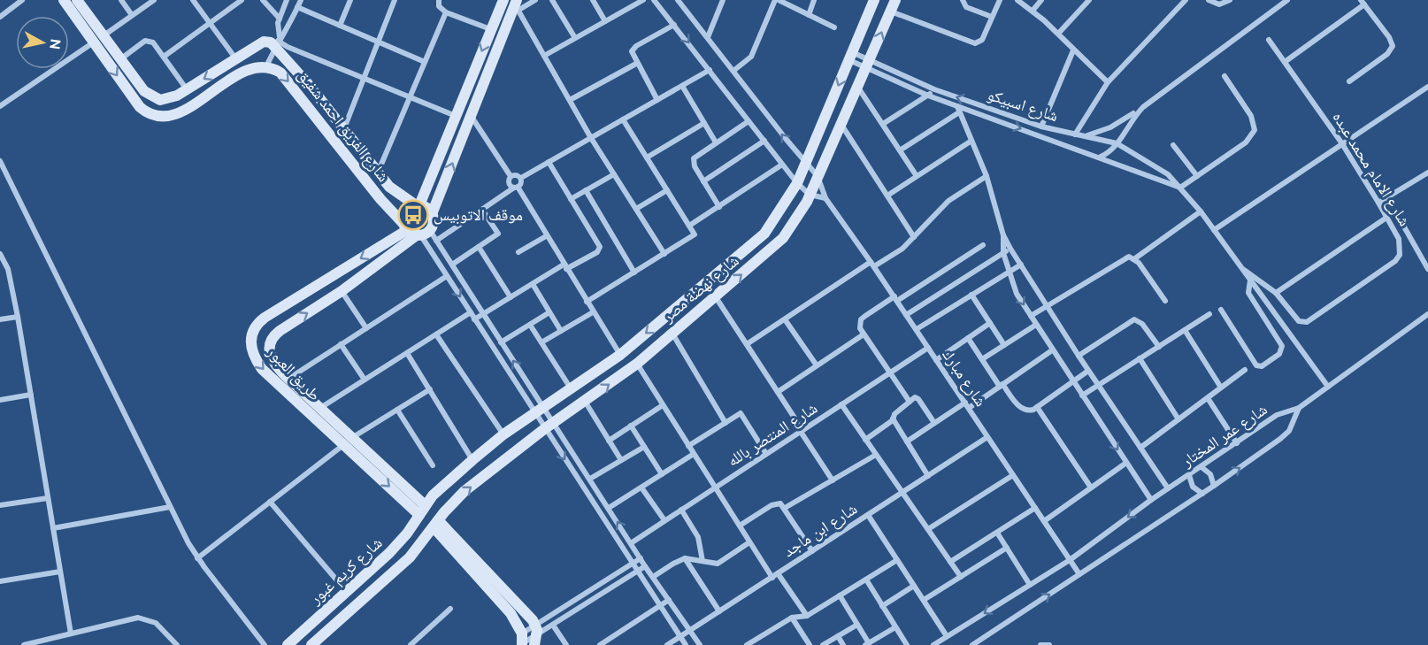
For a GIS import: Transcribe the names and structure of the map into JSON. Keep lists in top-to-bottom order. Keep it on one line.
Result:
{"streets":{"street":["شارع اسبيكو","شارع الفريق احمد شفيق","شارع الامام محمد عبده","شارع نهضة مصر","طريق العبور","شارع مبارك","شارع المنتصر بالله","شارع عمر المختار","شارع ابن ماجد","شارع كريم غبور"]},"crossings":[["شارع اسبيكو","شارع الامام محمد عبده"],["شارع اسبيكو","شارع نهضة مصر"],["شارع الفريق احمد شفيق","طريق العبور"],["شارع نهضة مصر","طريق العبور"],["شارع نهضة مصر","شارع مبارك"],["شارع نهضة مصر","شارع كريم غبور"],["طريق العبور","شارع كريم غبور"],["شارع مبارك","شارع المنتصر بالله"],["شارع مبارك","شارع عمر المختار"],["شارع مبارك","شارع ابن ماجد"]],"places":{"bus stop":["موقف الاتوبيس"]},"north":"right"}
